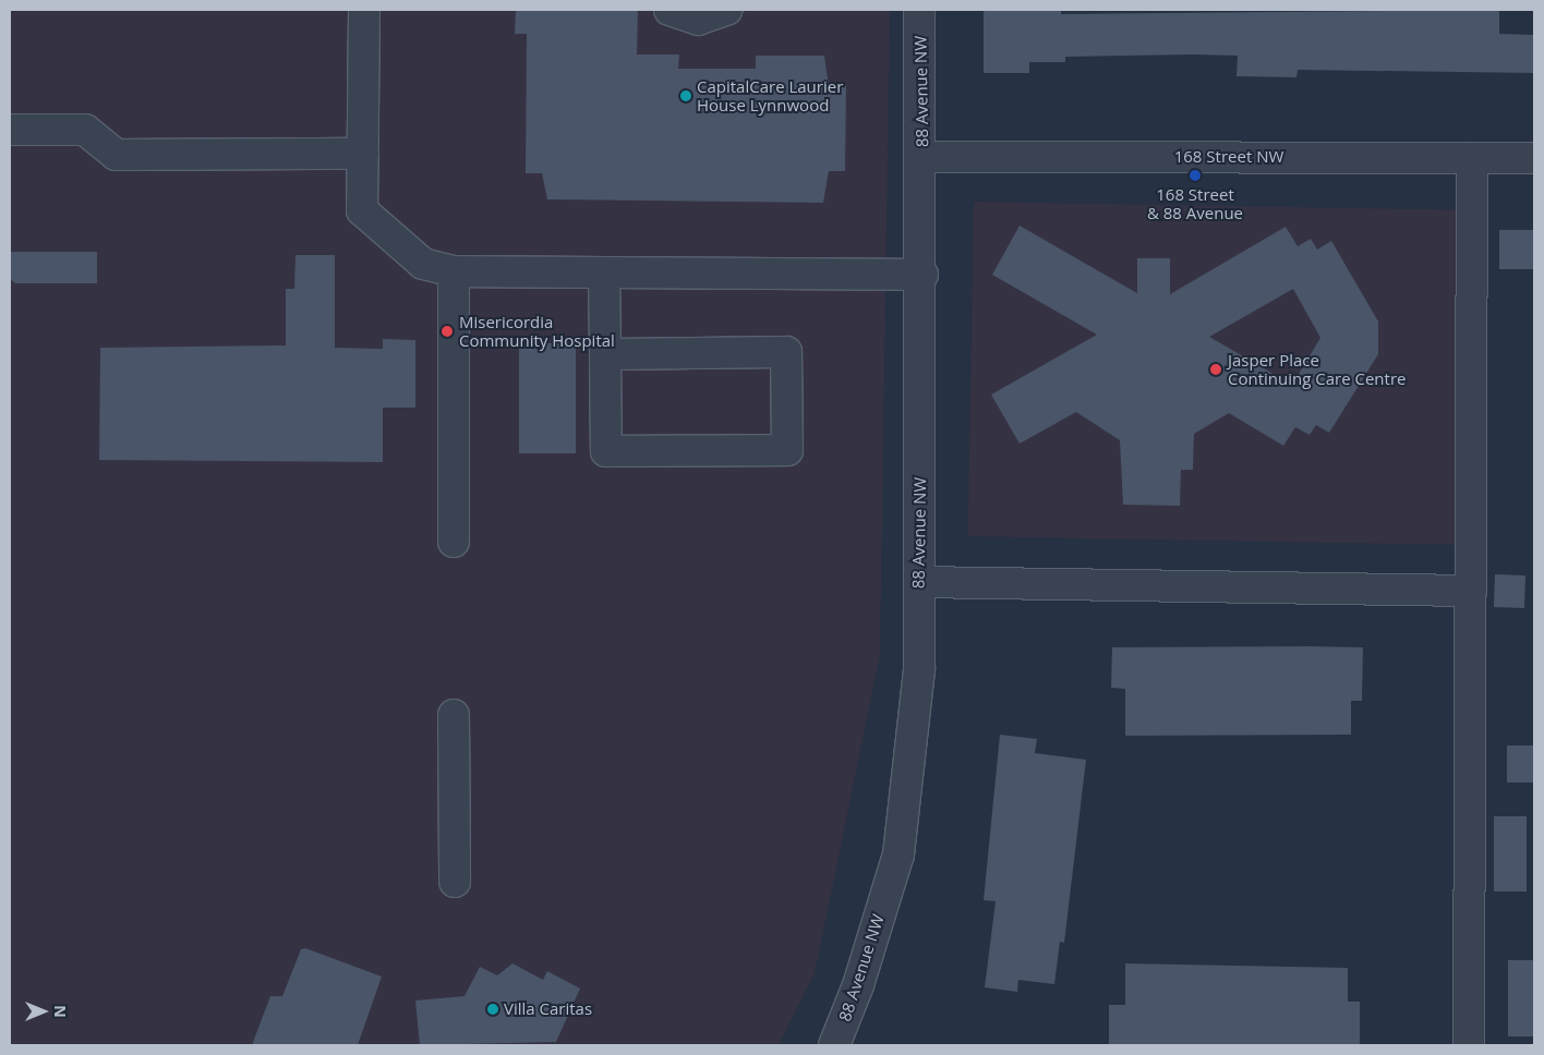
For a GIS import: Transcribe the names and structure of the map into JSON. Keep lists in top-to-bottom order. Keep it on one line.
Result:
{"streets":{"street":["88 Avenue NW","168 Street NW"]},"crossings":[["88 Avenue NW","168 Street NW"]],"places":["CapitalCare Laurier House Lynnwood","168 Street & 88 Avenue","Misericordia Community Hospital","Jasper Place Continuing Care Centre","Villa Caritas"],"north":"right"}
